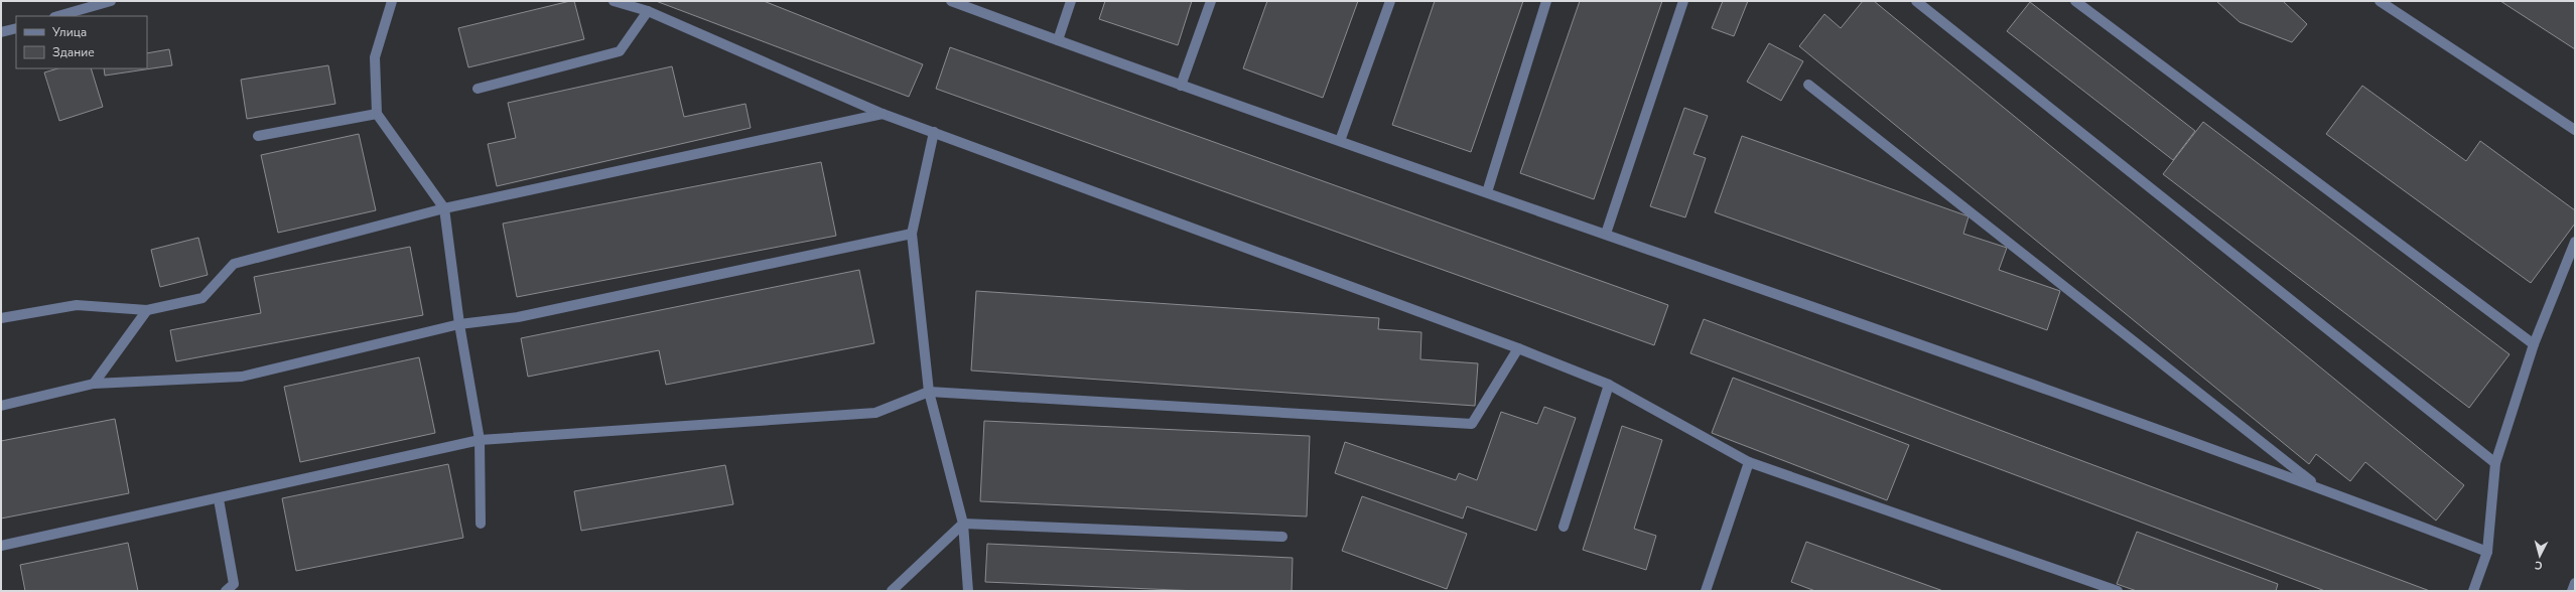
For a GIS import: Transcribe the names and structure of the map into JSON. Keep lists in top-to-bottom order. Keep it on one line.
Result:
{"legend":["Улица","Здание"],"north":"bottom"}
